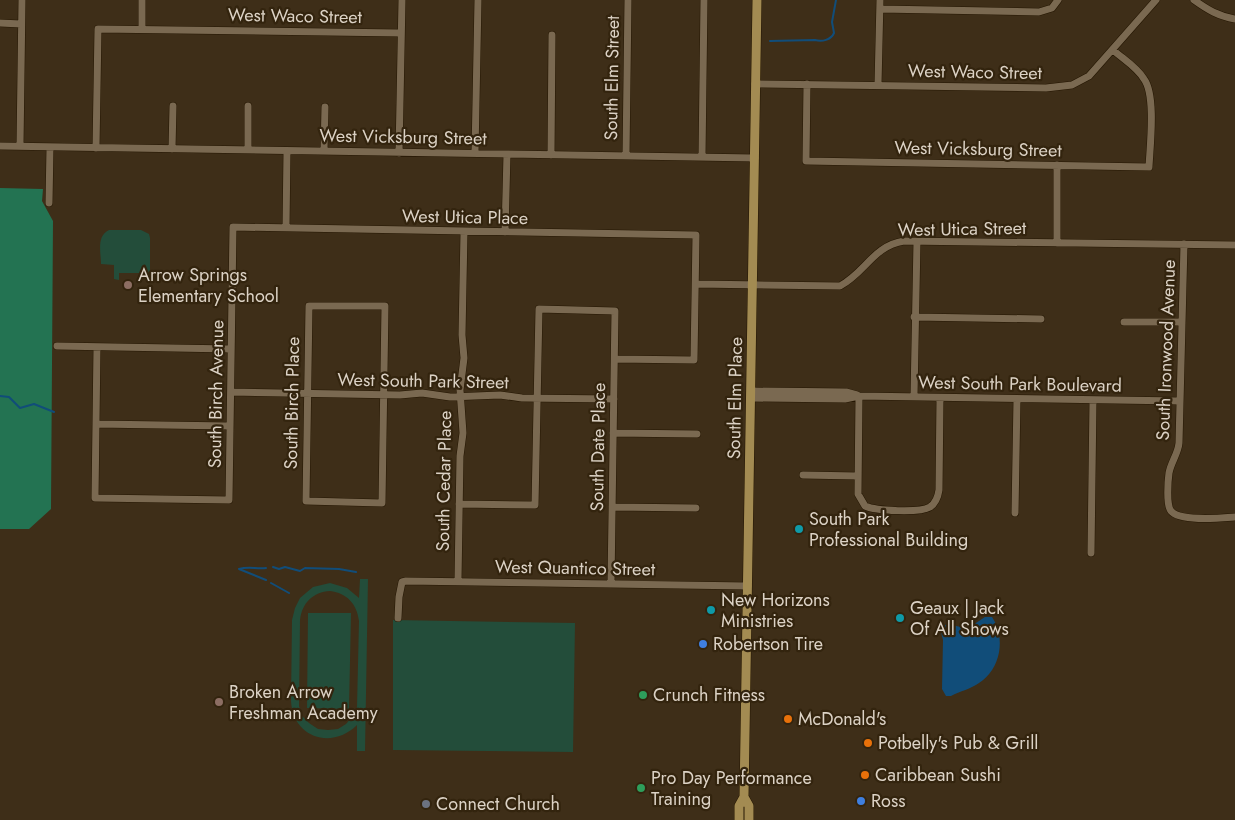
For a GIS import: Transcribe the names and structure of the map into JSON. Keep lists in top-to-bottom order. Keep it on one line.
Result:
{"streets":{"main road":["South Elm Place"],"street":["West Waco Street","South Elm Street","West Vicksburg Street","West Utica Place","West Utica Street","South Ironwood Avenue","West South Park Street","West South Park Boulevard","South Birch Avenue","South Birch Place","South Date Place","South Cedar Place","West Quantico Street"]},"crossings":[["West Waco Street","West Vicksburg Street"],["West Waco Street","South Elm Place"],["South Elm Street","West Vicksburg Street"],["West Vicksburg Street","South Elm Place"],["West Utica Place","West Utica Street"],["West Utica Place","South Birch Avenue"],["West Utica Place","South Cedar Place"],["West Utica Street","South Ironwood Avenue"],["West Utica Street","South Elm Place"],["South Ironwood Avenue","West South Park Boulevard"],["West South Park Street","South Birch Avenue"],["West South Park Street","South Birch Place"],["West South Park Street","South Date Place"],["West South Park Street","South Cedar Place"],["West South Park Boulevard","South Elm Place"],["South Elm Place","West Quantico Street"],["South Date Place","West Quantico Street"],["South Cedar Place","West Quantico Street"]],"places":["Arrow Springs Elementary School","South Park Professional Building","New Horizons Ministries","Geaux | Jack Of All Shows","Robertson Tire","Crunch Fitness","Broken Arrow Freshman Academy","McDonald's","Potbelly's Pub & Grill","Caribbean Sushi","Pro Day Performance Training","Ross","Connect Church"]}
